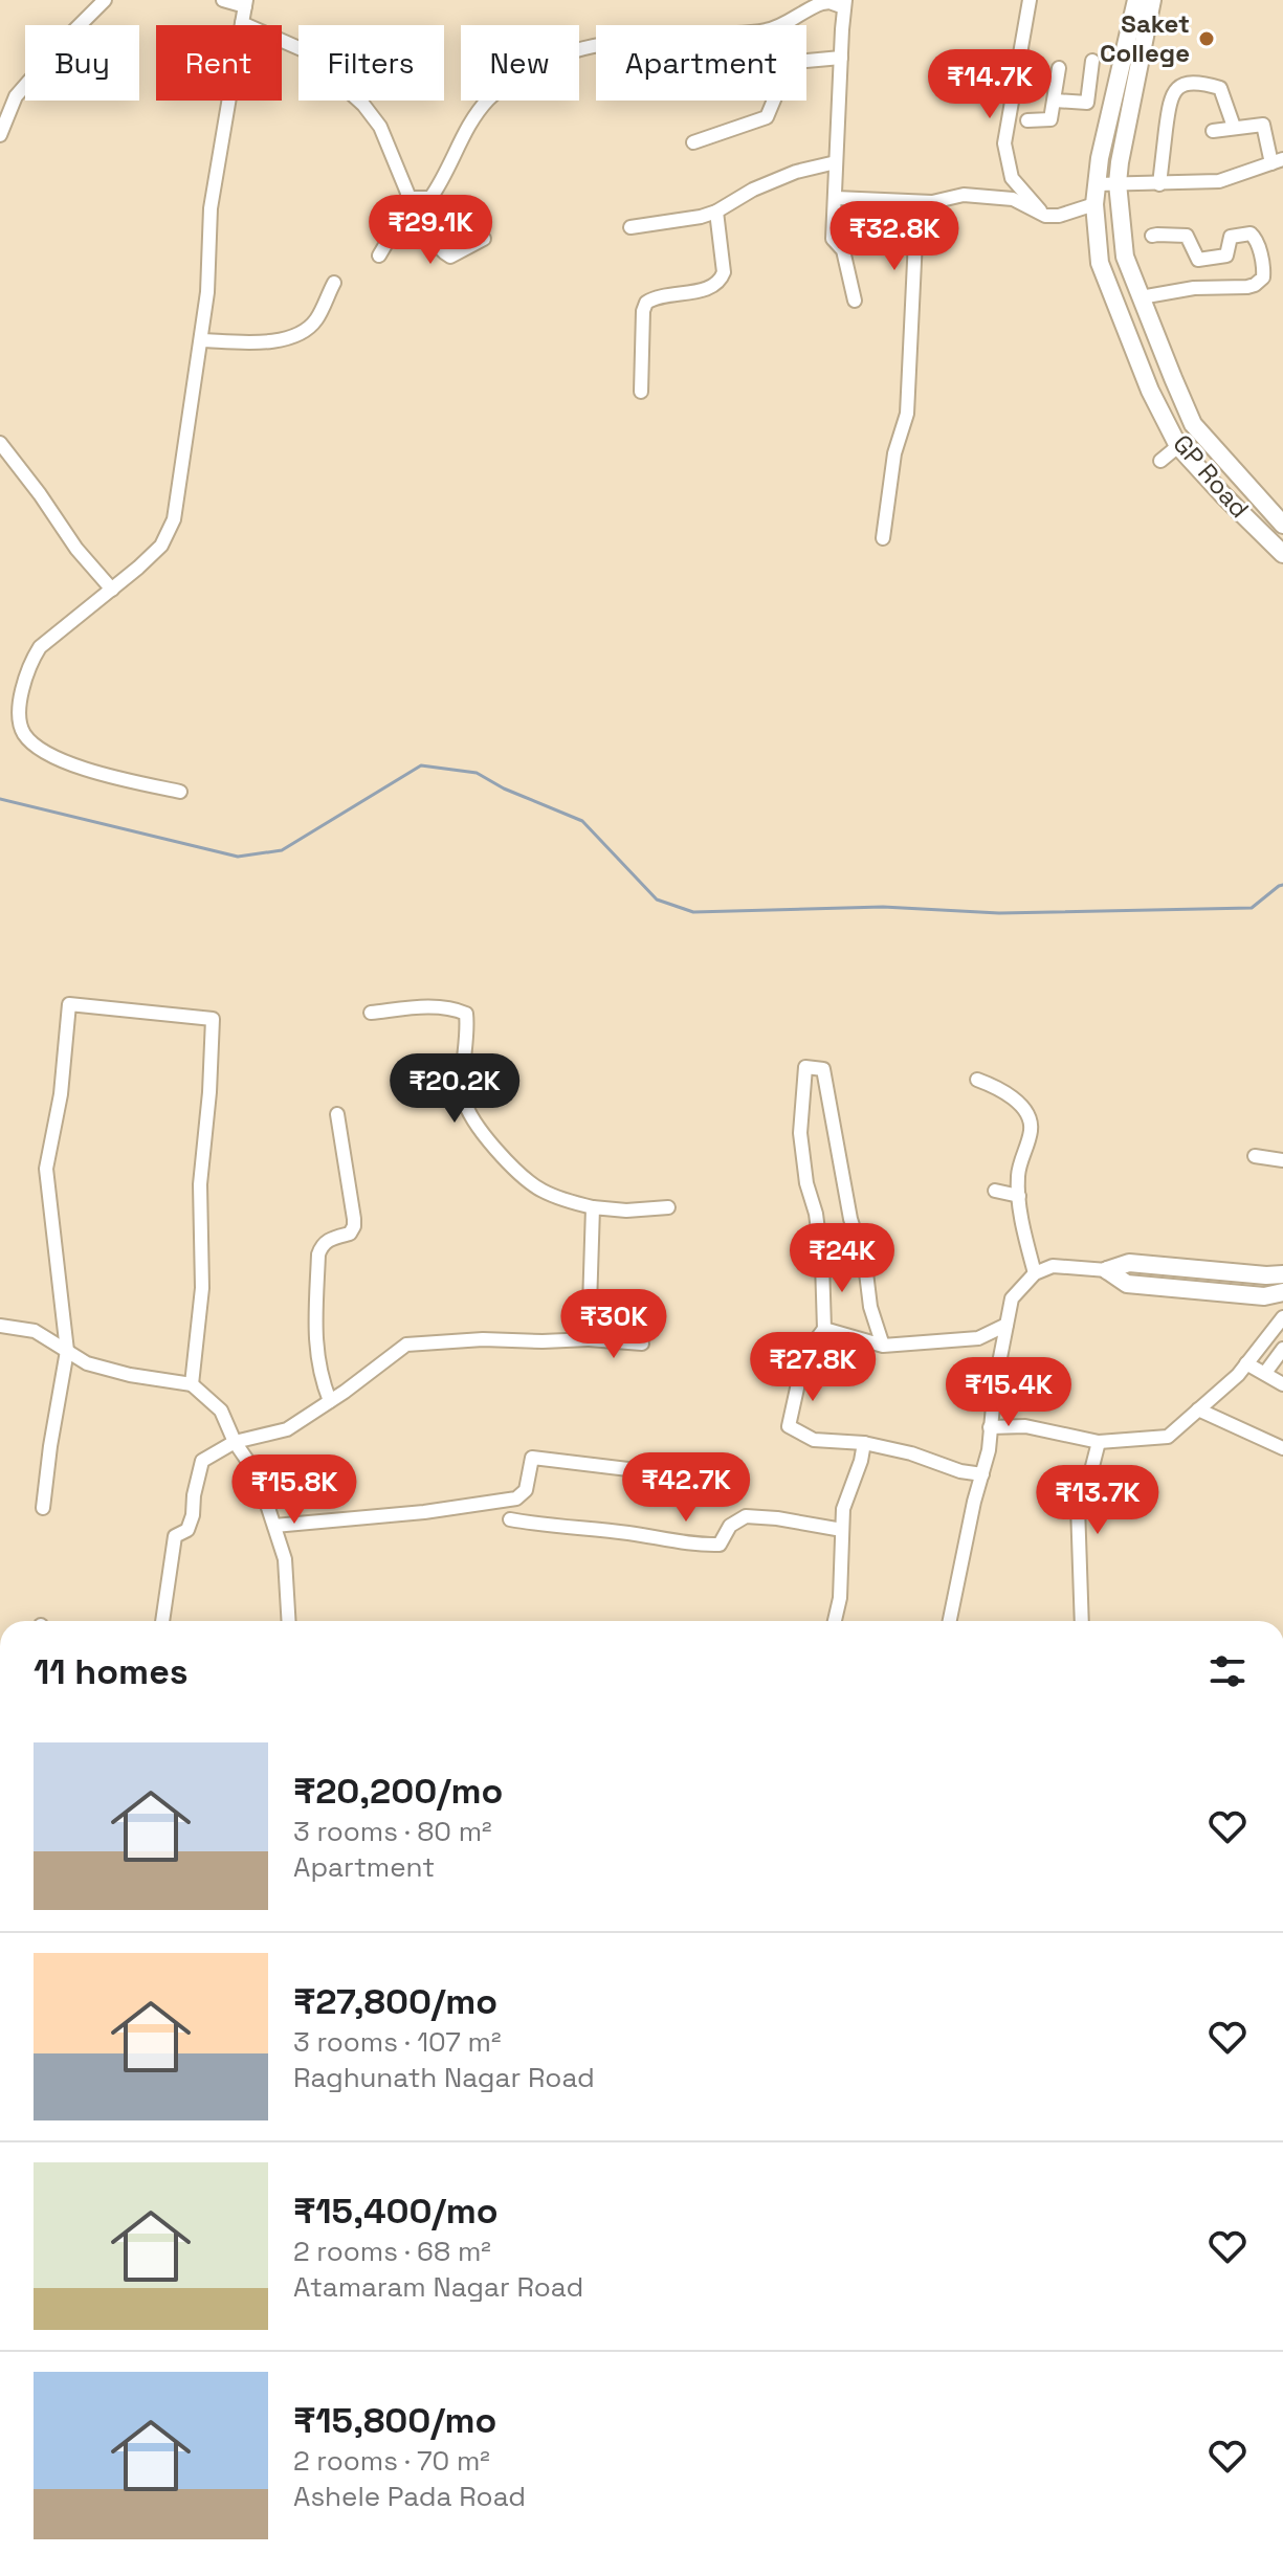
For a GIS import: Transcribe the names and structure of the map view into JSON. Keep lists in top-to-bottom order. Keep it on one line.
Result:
{"streets":{"street":["GP Road"]},"places":["Saket College"],"page":{"chip":["Buy","Rent","Filters","New","Apartment"],"price":["₹14.7K","₹29.1K","₹32.8K","₹20.2K","₹24K","₹30K","₹27.8K","₹15.4K","₹42.7K","₹15.8K","₹13.7K"],"heading":"11 homes","list":[{"name":"₹20,200/mo","note":"3 rooms · 80 m² · Apartment"},{"name":"₹27,800/mo","note":"3 rooms · 107 m² · Raghunath Nagar Road"},{"name":"₹15,400/mo","note":"2 rooms · 68 m² · Atamaram Nagar Road"},{"name":"₹15,800/mo","note":"2 rooms · 70 m² · Ashele Pada Road"}]}}
